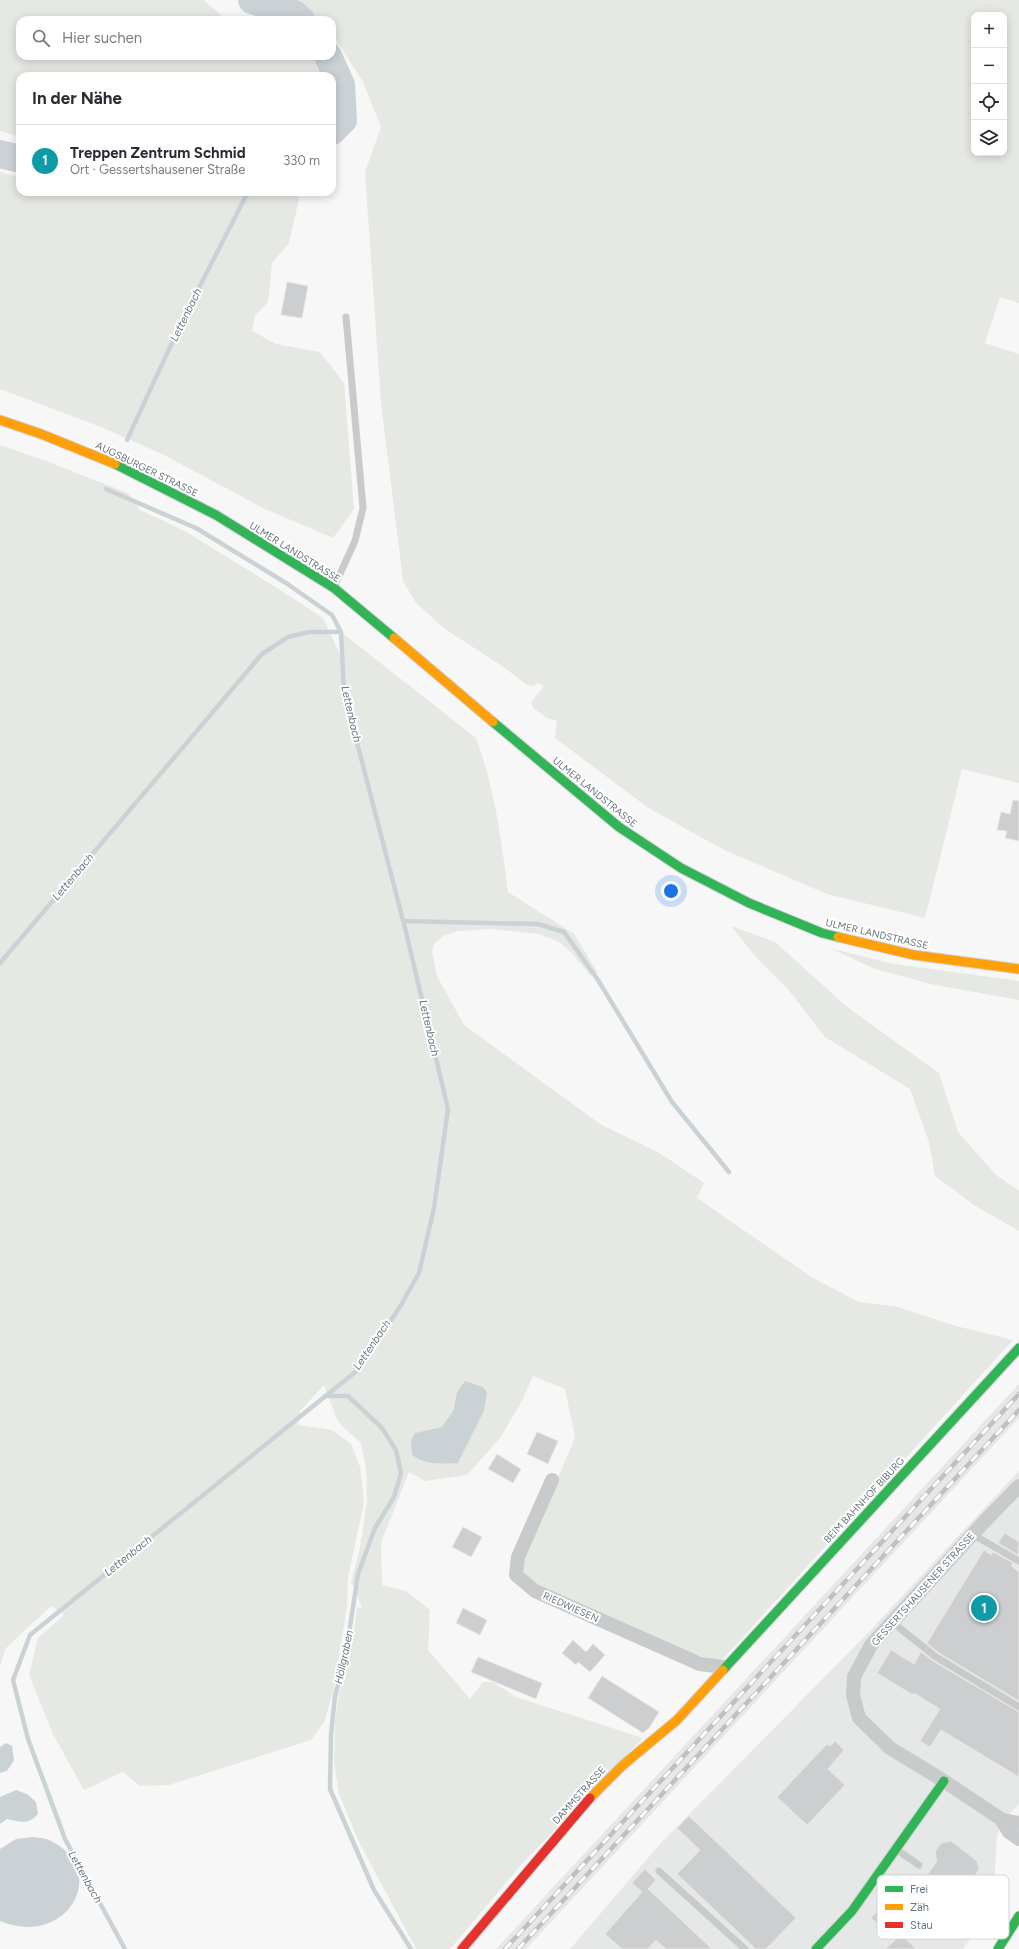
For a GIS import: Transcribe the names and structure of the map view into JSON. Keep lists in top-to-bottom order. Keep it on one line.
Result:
{"streets":{"main road":["AUGSBURGER STRASSE","ULMER LANDSTRASSE","BEIM BAHNHOF BIBURG","DAMMSTRASSE"],"street":["GESSERTSHAUSENER STRASSE","RIEDWIESEN"]},"crossings":[["AUGSBURGER STRASSE","ULMER LANDSTRASSE"],["BEIM BAHNHOF BIBURG","RIEDWIESEN"],["BEIM BAHNHOF BIBURG","DAMMSTRASSE"],["RIEDWIESEN","DAMMSTRASSE"]],"water":["Lettenbach","Höllgraben"],"legend":["Frei","Zäh","Stau"],"page":{"map_buttons":["+","−"],"search":"Hier suchen","heading":"In der Nähe","list":[{"mark":"1","name":"Treppen Zentrum Schmid","note":"Ort · Gessertshausener Straße","value":"330 m"}],"pins":"1"}}
